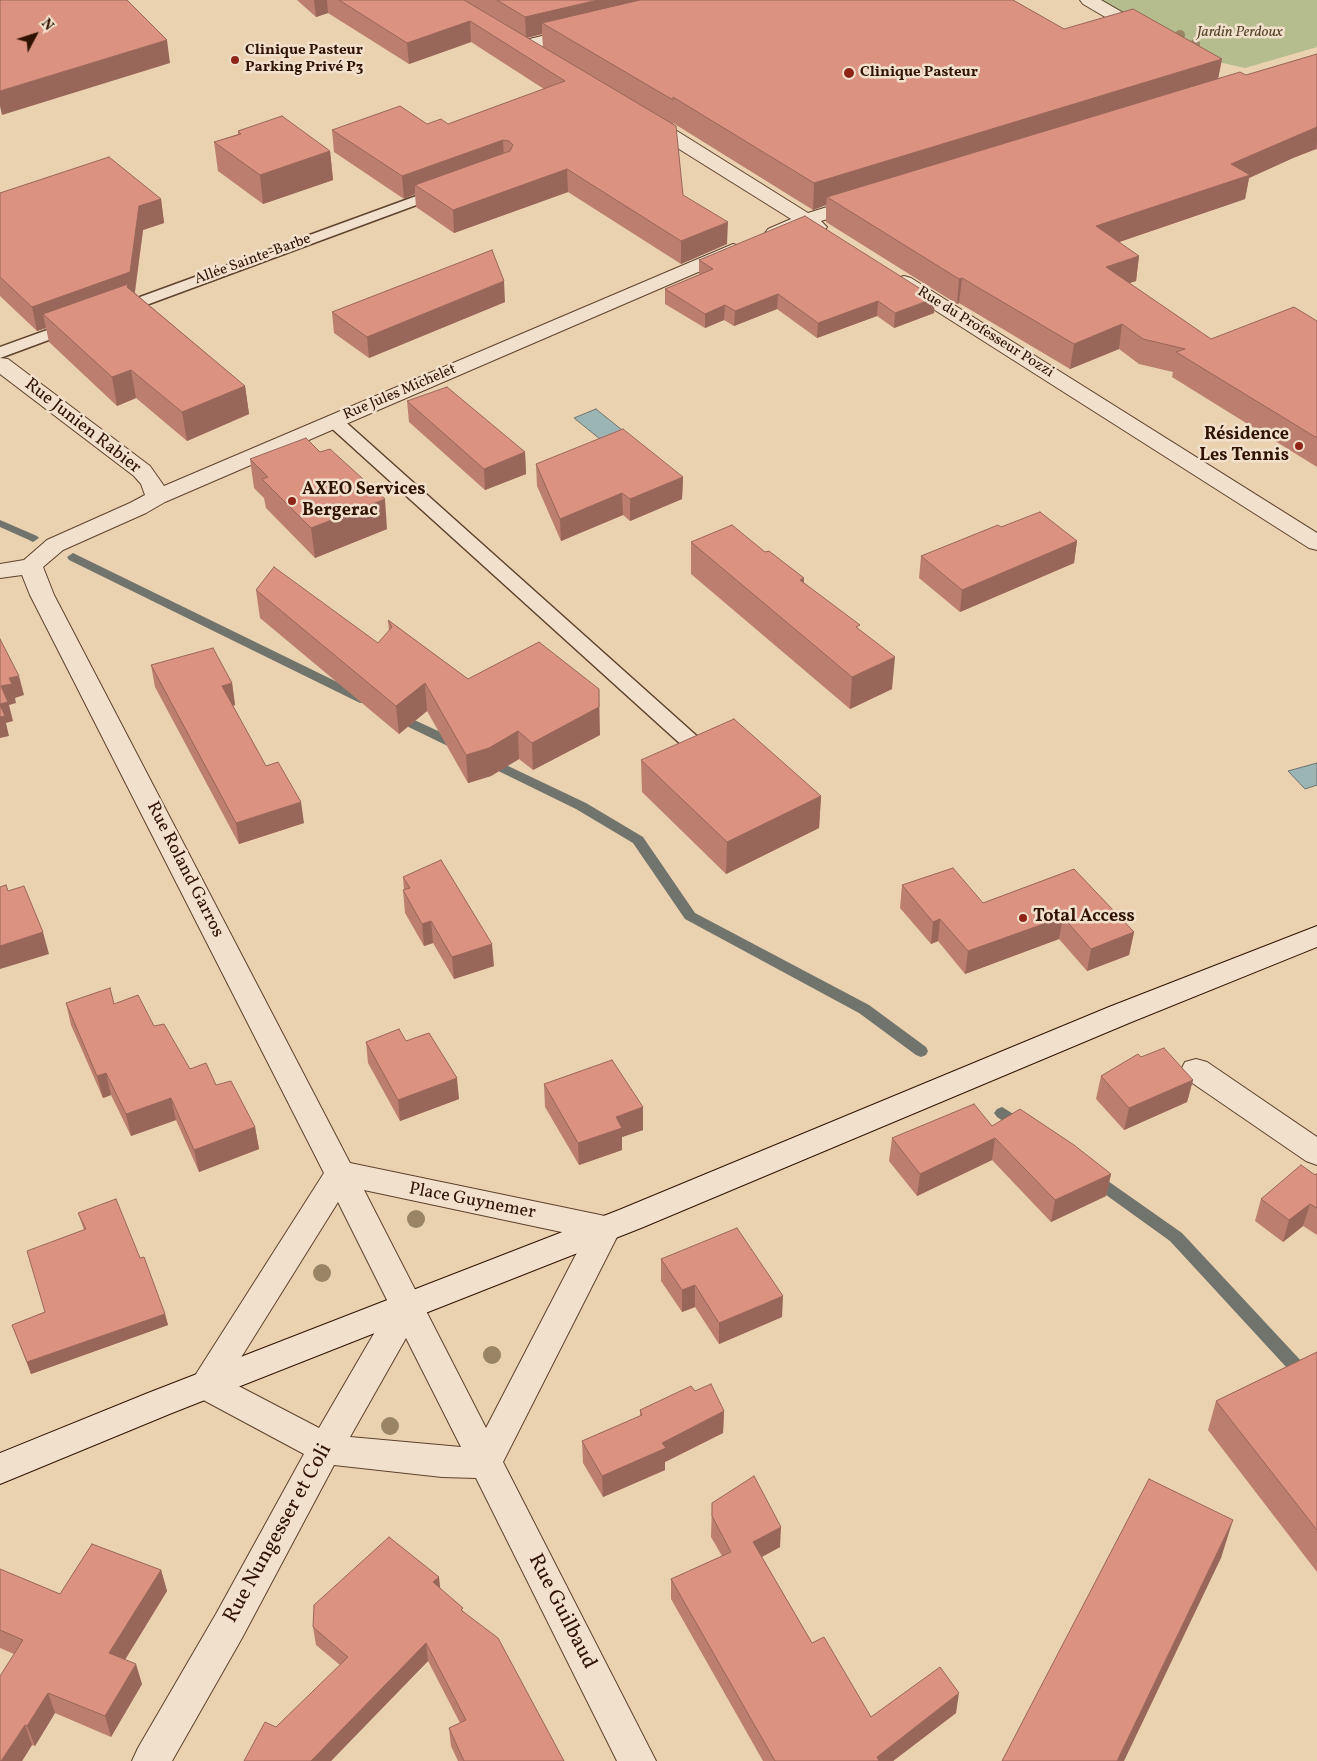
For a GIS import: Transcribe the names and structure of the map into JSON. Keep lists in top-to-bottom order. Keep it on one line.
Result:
{"streets":{"street":["Rue du Professeur Pozzi","Rue Jules Michelet","Rue Junien Rabier","Rue Roland Garros","Place Guynemer","Rue Nungesser et Coli","Rue Guilbaud"],"lane":["Allée Sainte-Barbe"]},"crossings":[["Rue Jules Michelet","Rue Junien Rabier"],["Rue Jules Michelet","Rue Roland Garros"],["Rue Roland Garros","Place Guynemer"]],"parks":["Jardin Perdoux"],"places":["Clinique Pasteur Parking Privé P3","Clinique Pasteur","Résidence Les Tennis","AXEO Services Bergerac","Total Access"],"north":"top right"}
